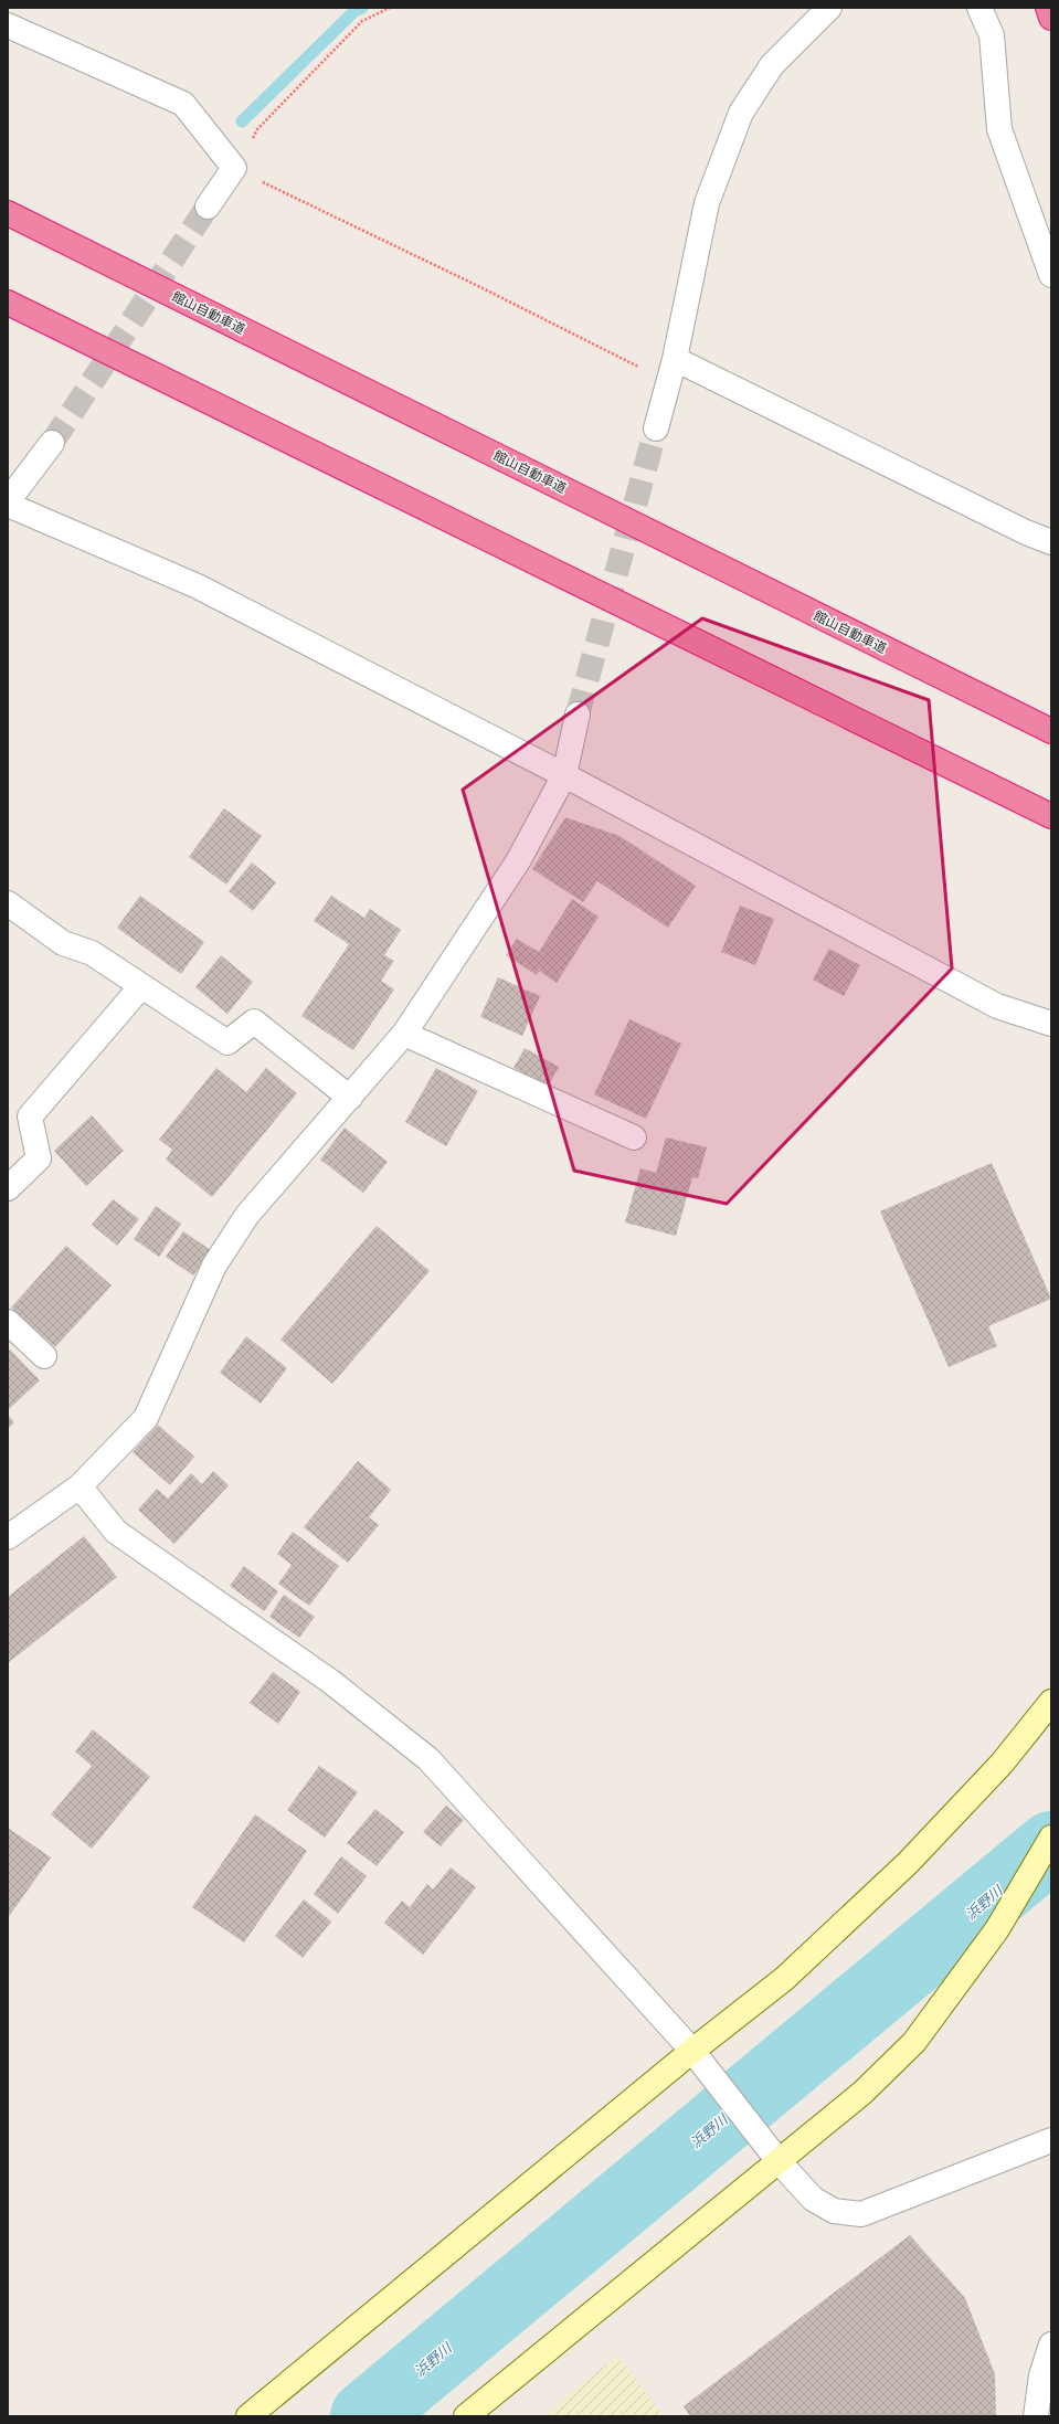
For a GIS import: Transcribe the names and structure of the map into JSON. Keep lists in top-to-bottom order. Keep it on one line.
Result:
{"streets":{"highway":["館山自動車道"]},"water":["浜野川"]}
